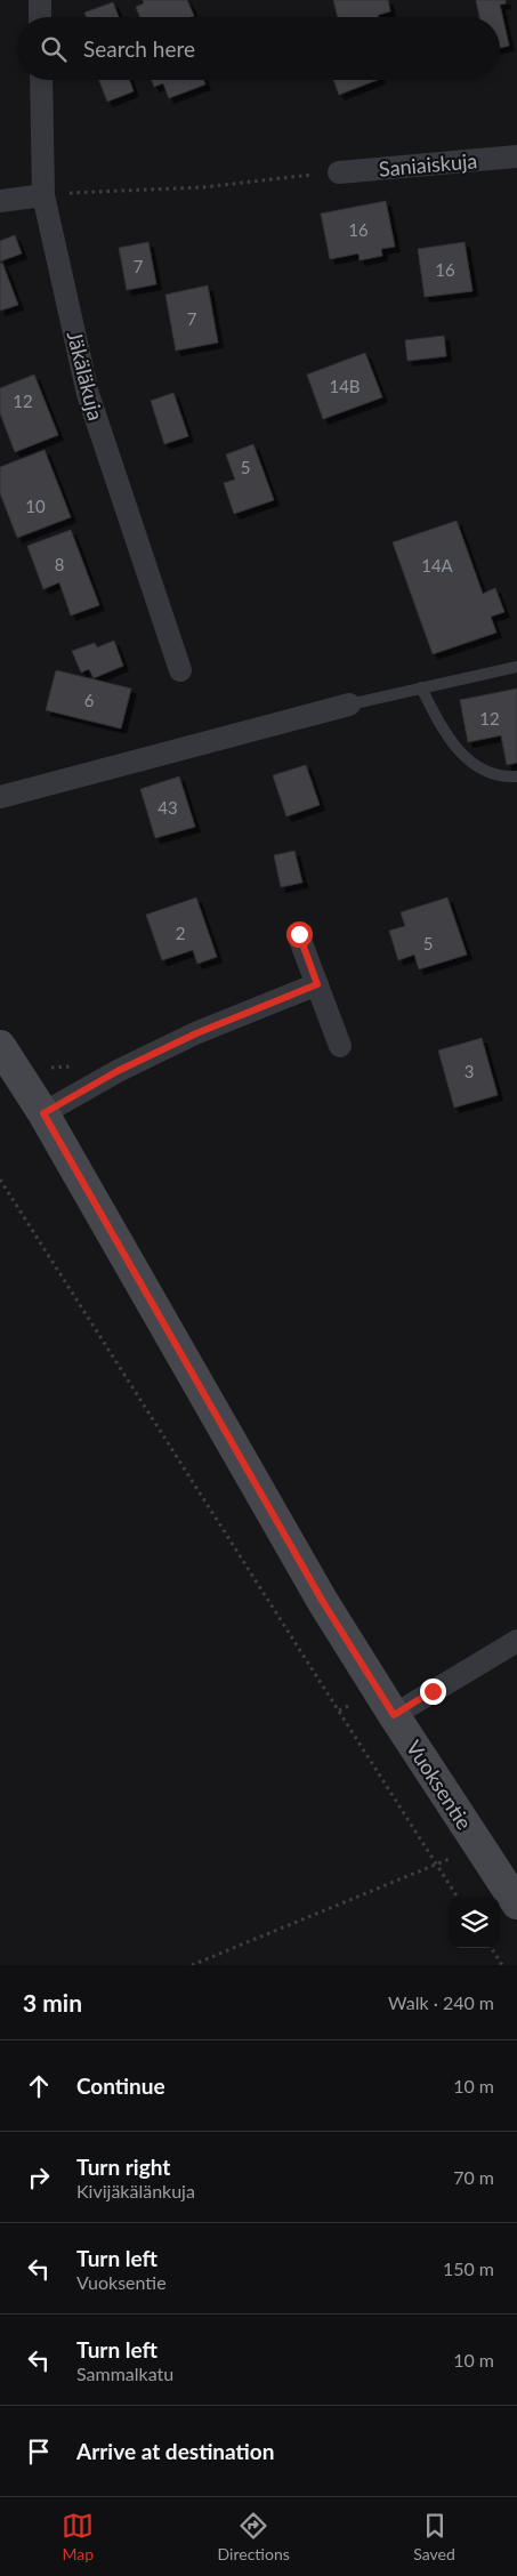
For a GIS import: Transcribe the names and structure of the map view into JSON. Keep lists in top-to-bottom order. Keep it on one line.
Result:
{"streets":{"street":["Saniaiskuja","Jäkäläkuja","Vuoksentie"]},"house_numbers":["16","7","16","7","14B","12","5","10","8","14A","6","12","43","2","5","3"],"page":{"search":"Search here","heading":["3 min","Walk · 240 m"],"list":[["Continue","10 m"],["Turn right","Kivijäkälänkuja","70 m"],["Turn left","Vuoksentie","150 m"],["Turn left","Sammalkatu","10 m"],"Arrive at destination"],"nav":["Map","Directions","Saved"]}}
